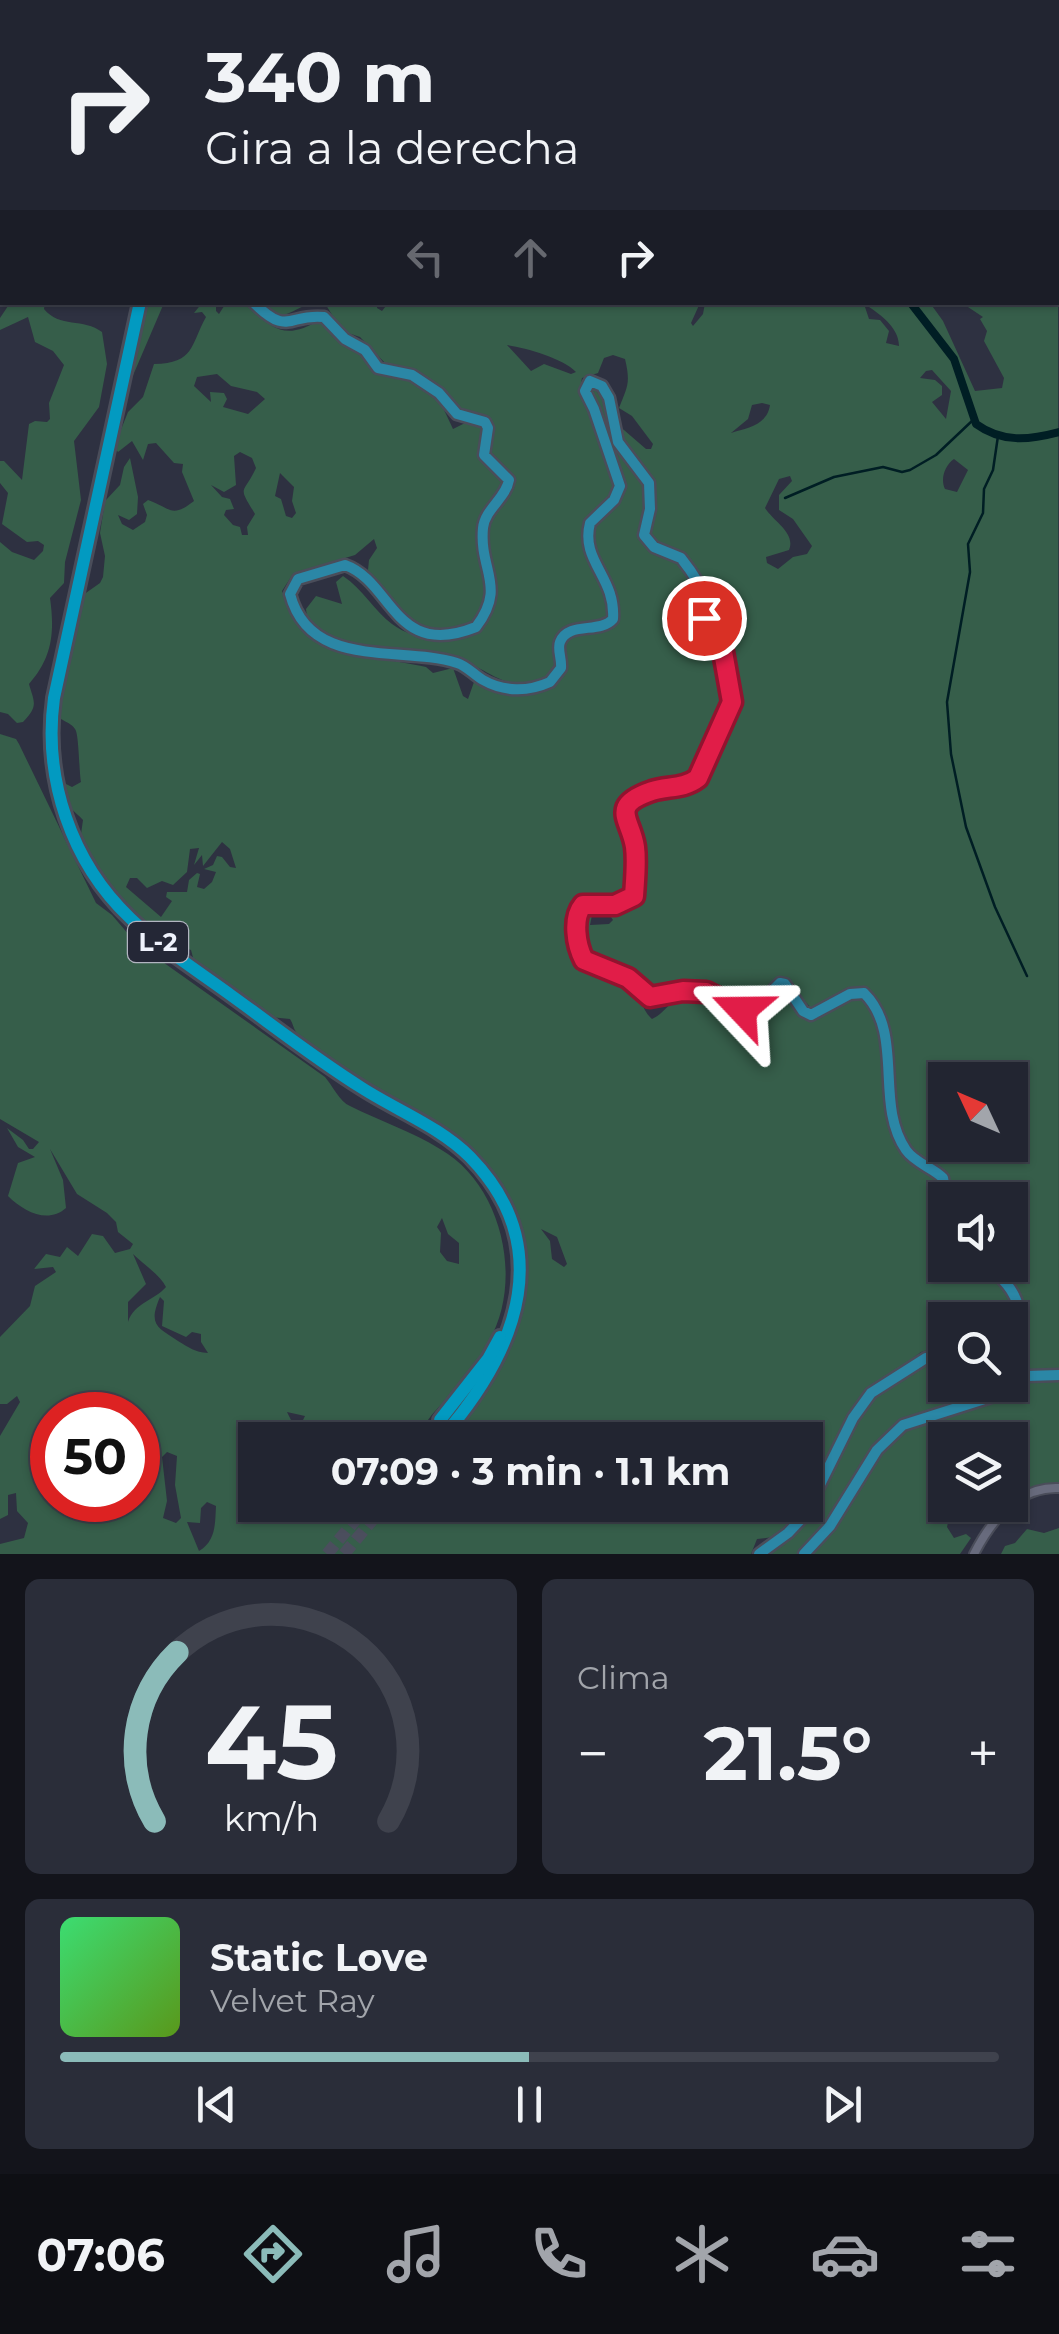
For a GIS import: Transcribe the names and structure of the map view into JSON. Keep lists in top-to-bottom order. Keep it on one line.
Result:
{"streets":{"highway":["L-2"]},"north":"top left","page":{"turn":["340 m","Gira a la derecha"],"limit":"50","trip":"07:09 · 3 min · 1.1 km","tile":"Clima","heat":["−","21.5°","+"],"song":["Static Love","Velvet Ray"],"tabs":"07:06","gauge":["45","km/h"]}}
